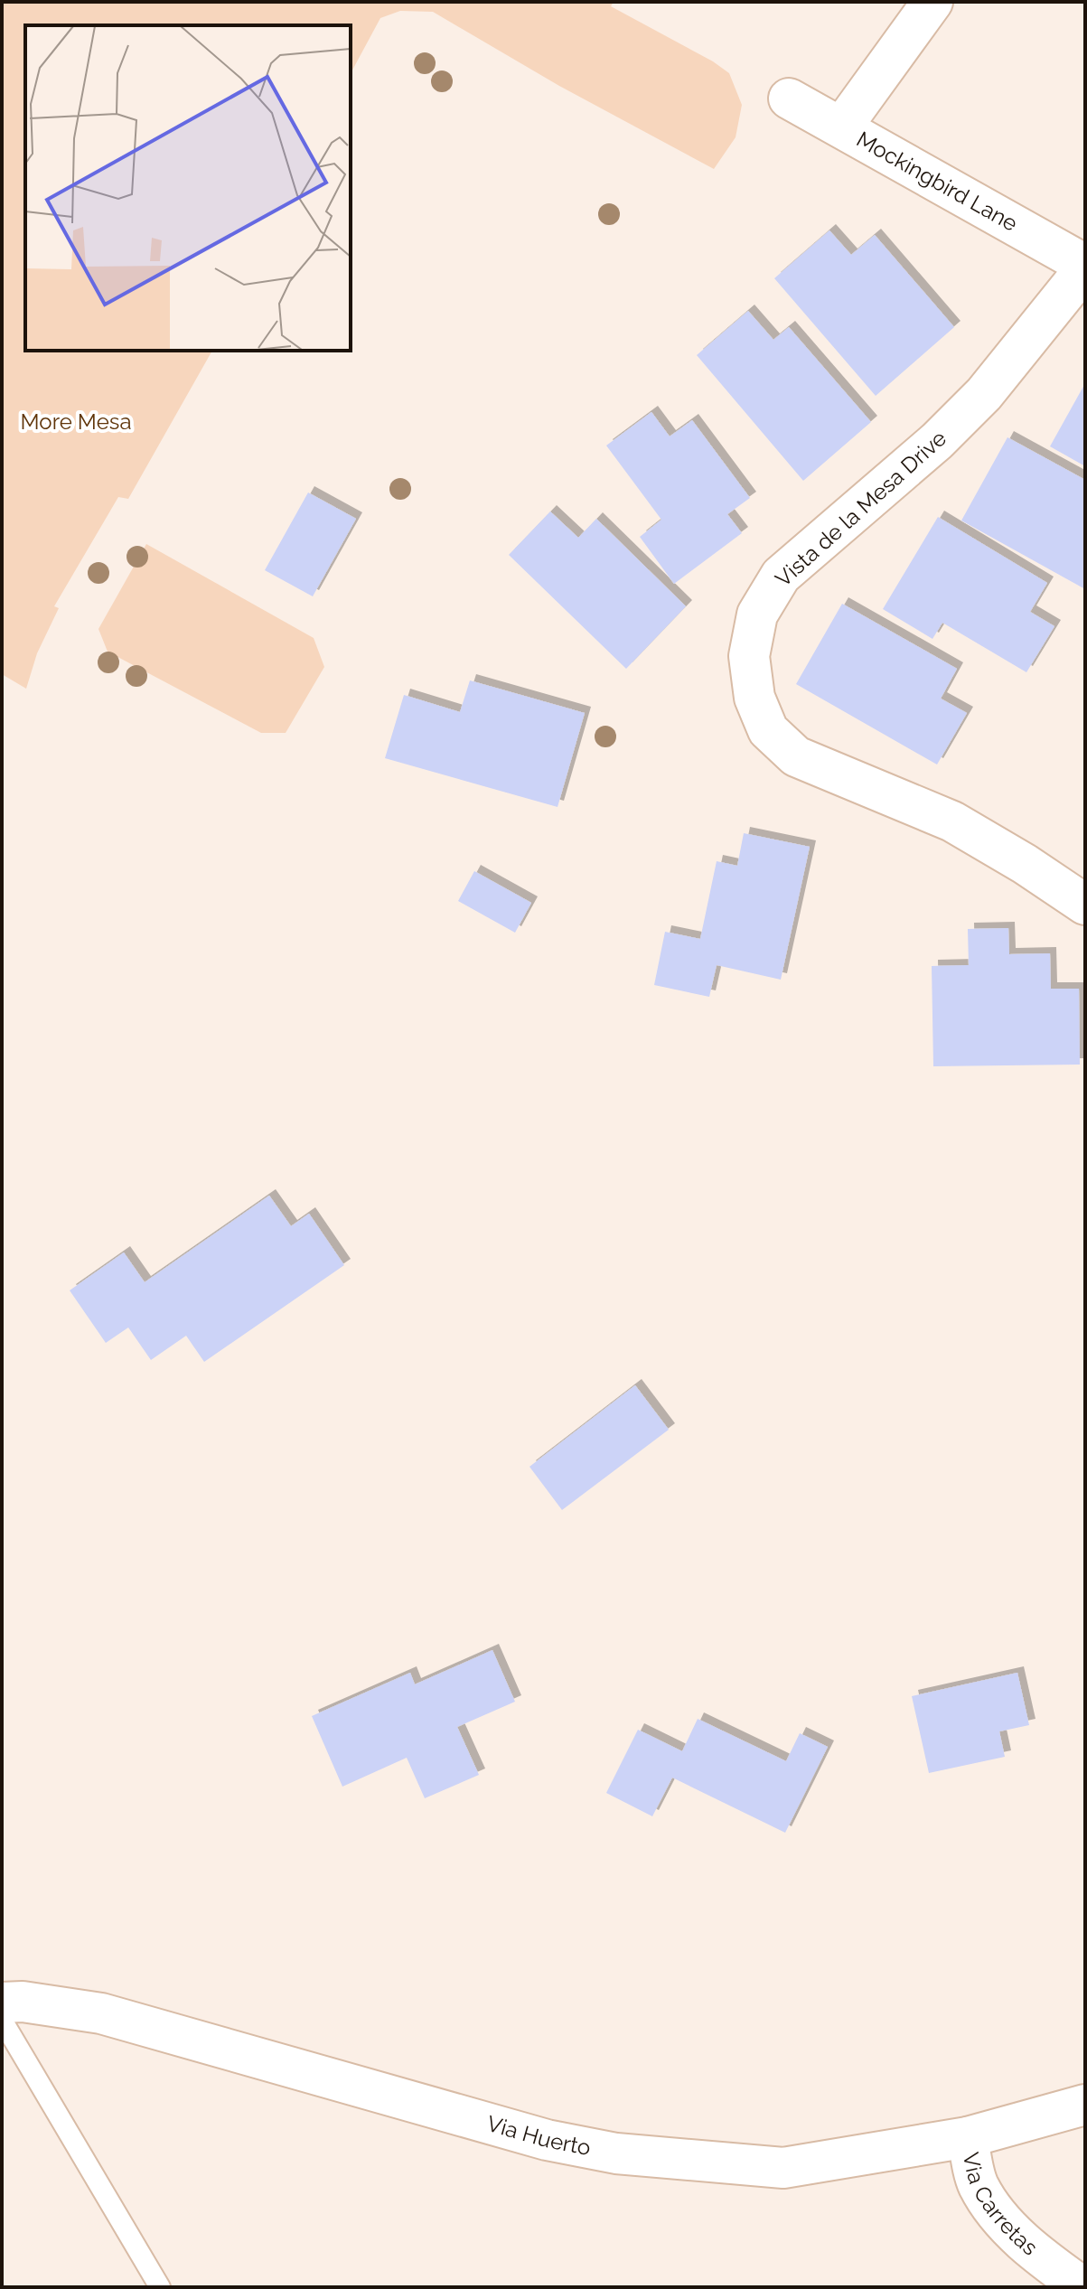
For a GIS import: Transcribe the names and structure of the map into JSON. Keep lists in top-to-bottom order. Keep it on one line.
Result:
{"streets":{"street":["Mockingbird Lane","Vista de la Mesa Drive","Via Huerto","Via Carretas"]},"crossings":[["Mockingbird Lane","Vista de la Mesa Drive"],["Via Huerto","Via Carretas"]],"parks":["More Mesa"]}
